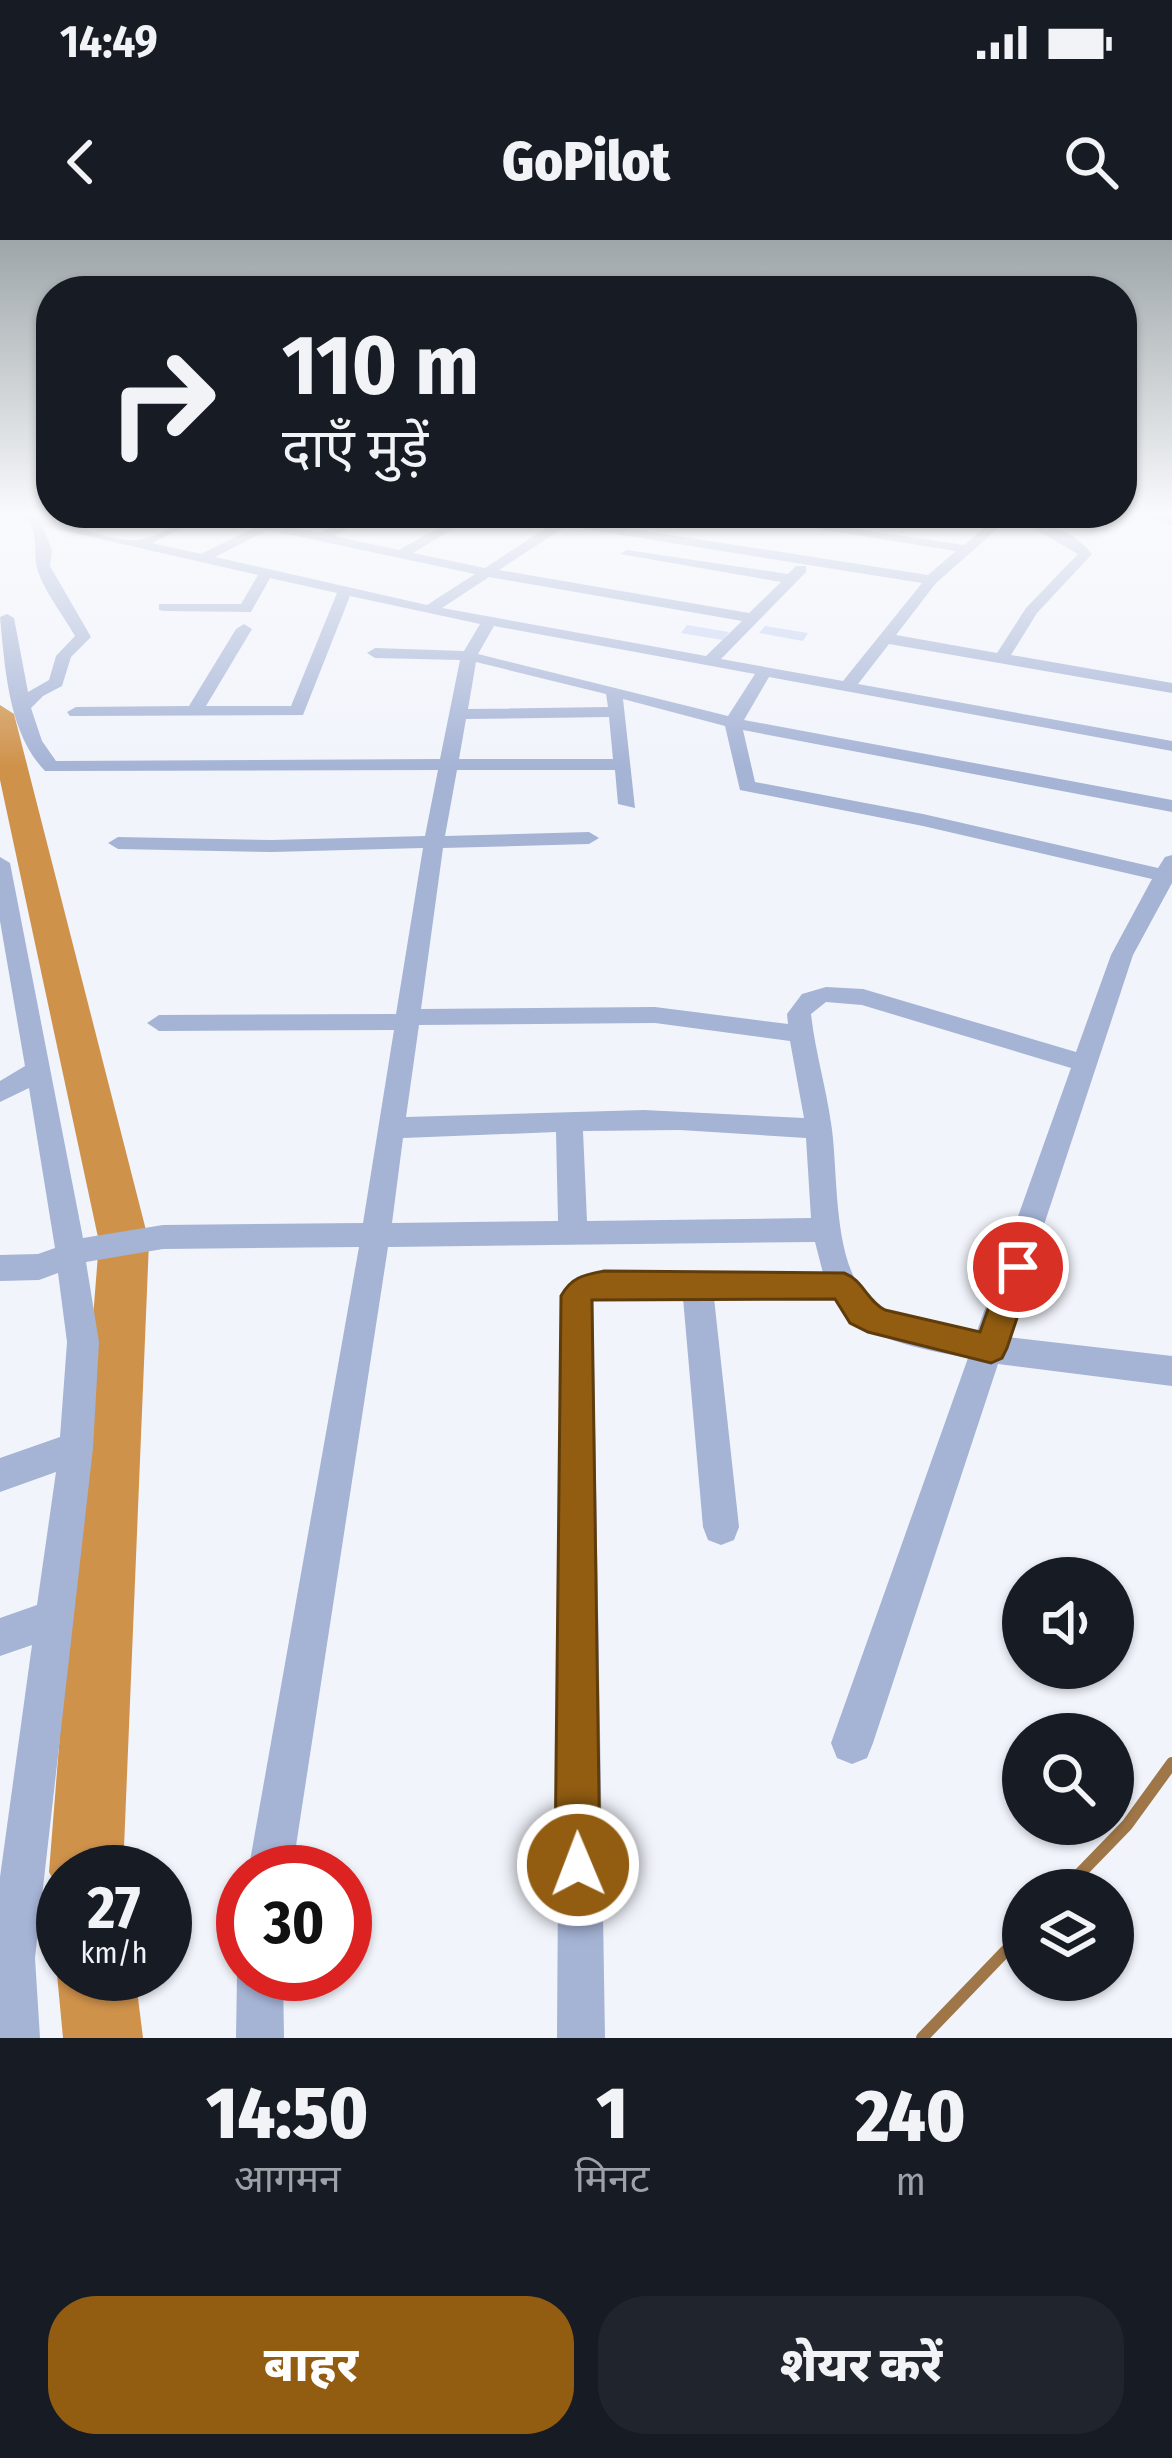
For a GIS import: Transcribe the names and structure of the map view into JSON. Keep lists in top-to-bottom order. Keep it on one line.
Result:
{"page":{"status":"14:49","header":"GoPilot","turn":["110 m","दाएँ मुड़ें"],"speed":"27 km/h","limit":"30","eta":["14:50","आगमन","1","मिनट","240","m"],"buttons":["बाहर","शेयर करें"]}}
